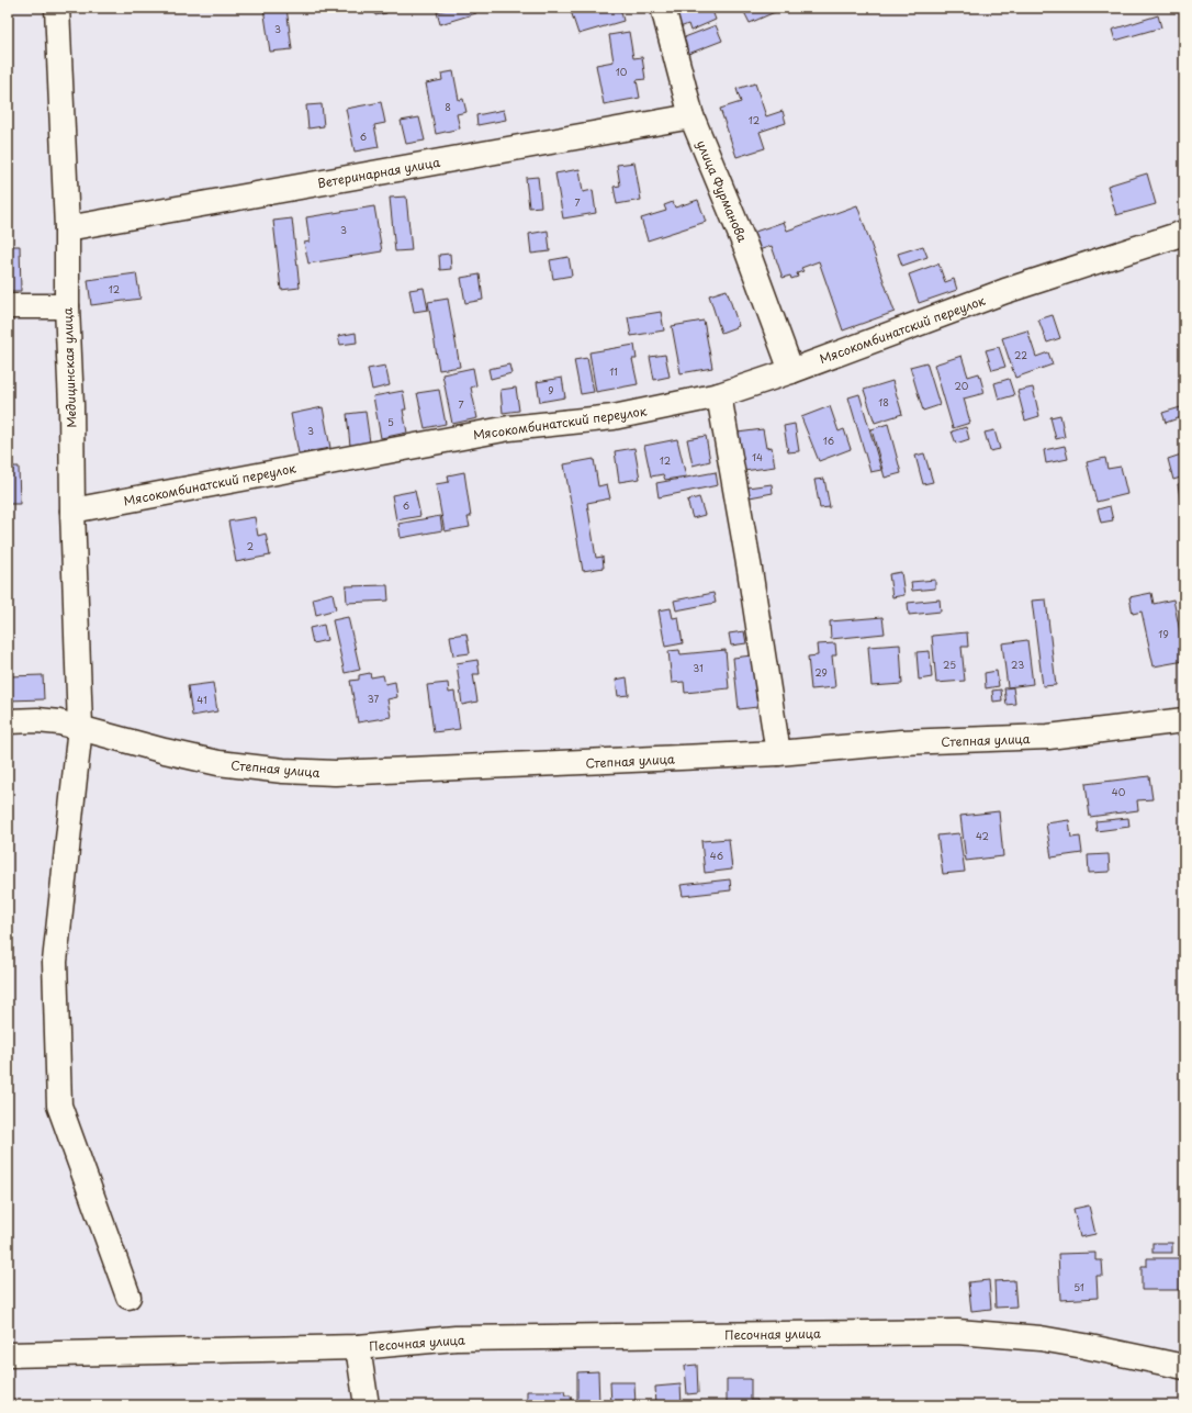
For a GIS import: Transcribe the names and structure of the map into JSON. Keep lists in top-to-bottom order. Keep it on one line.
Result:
{"streets":{"street":["Ветеринарная улица","улица Фурманова","Мясокомбинатский переулок","Медицинская улица","Степная улица","Песочная улица"]},"crossings":[["Ветеринарная улица","улица Фурманова"],["Ветеринарная улица","Медицинская улица"],["улица Фурманова","Мясокомбинатский переулок"],["Мясокомбинатский переулок","Медицинская улица"],["Медицинская улица","Степная улица"]],"house_numbers":["3","10","8","12","6","7","3","12","22","11","20","9","18","7","5","3","16","14","12","6","2","19","25","23","31","29","37","41","40","42","46","51"]}
